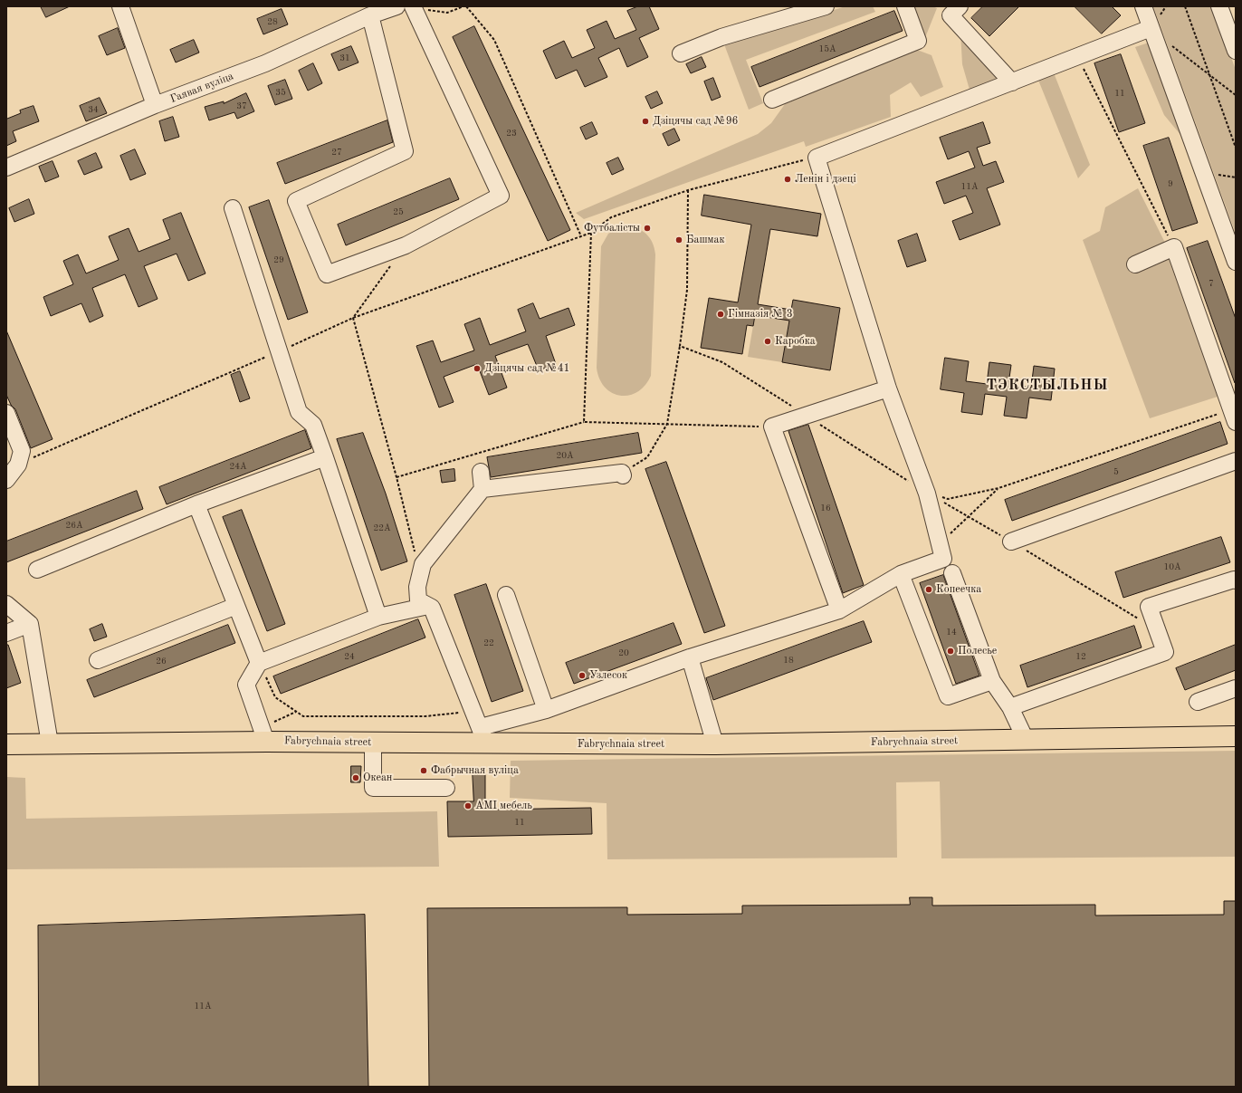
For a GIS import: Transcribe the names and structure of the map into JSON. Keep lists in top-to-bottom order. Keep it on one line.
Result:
{"streets":{"main road":["Fabrychnaia street"],"street":["Гаявая вуліца"]},"districts":["ТЭКСТЫЛЬНЫ"],"places":["Дзіцячы сад №96","Ленін і дзеці","Футбалісты","Башмак","Гімназія № 3","Каробка","Дзіцячы сад №41","Копеечка","Полесье","Узлесок","Фабрычная вуліца","Океан","AMI мебель"],"house_numbers":["28","15А","31","35","11","37","34","23","27","9","11А","25","29","7","20А","24А","5","16","26А","22А","10А","14","22","20","24","12","18","26","11","11А"]}
